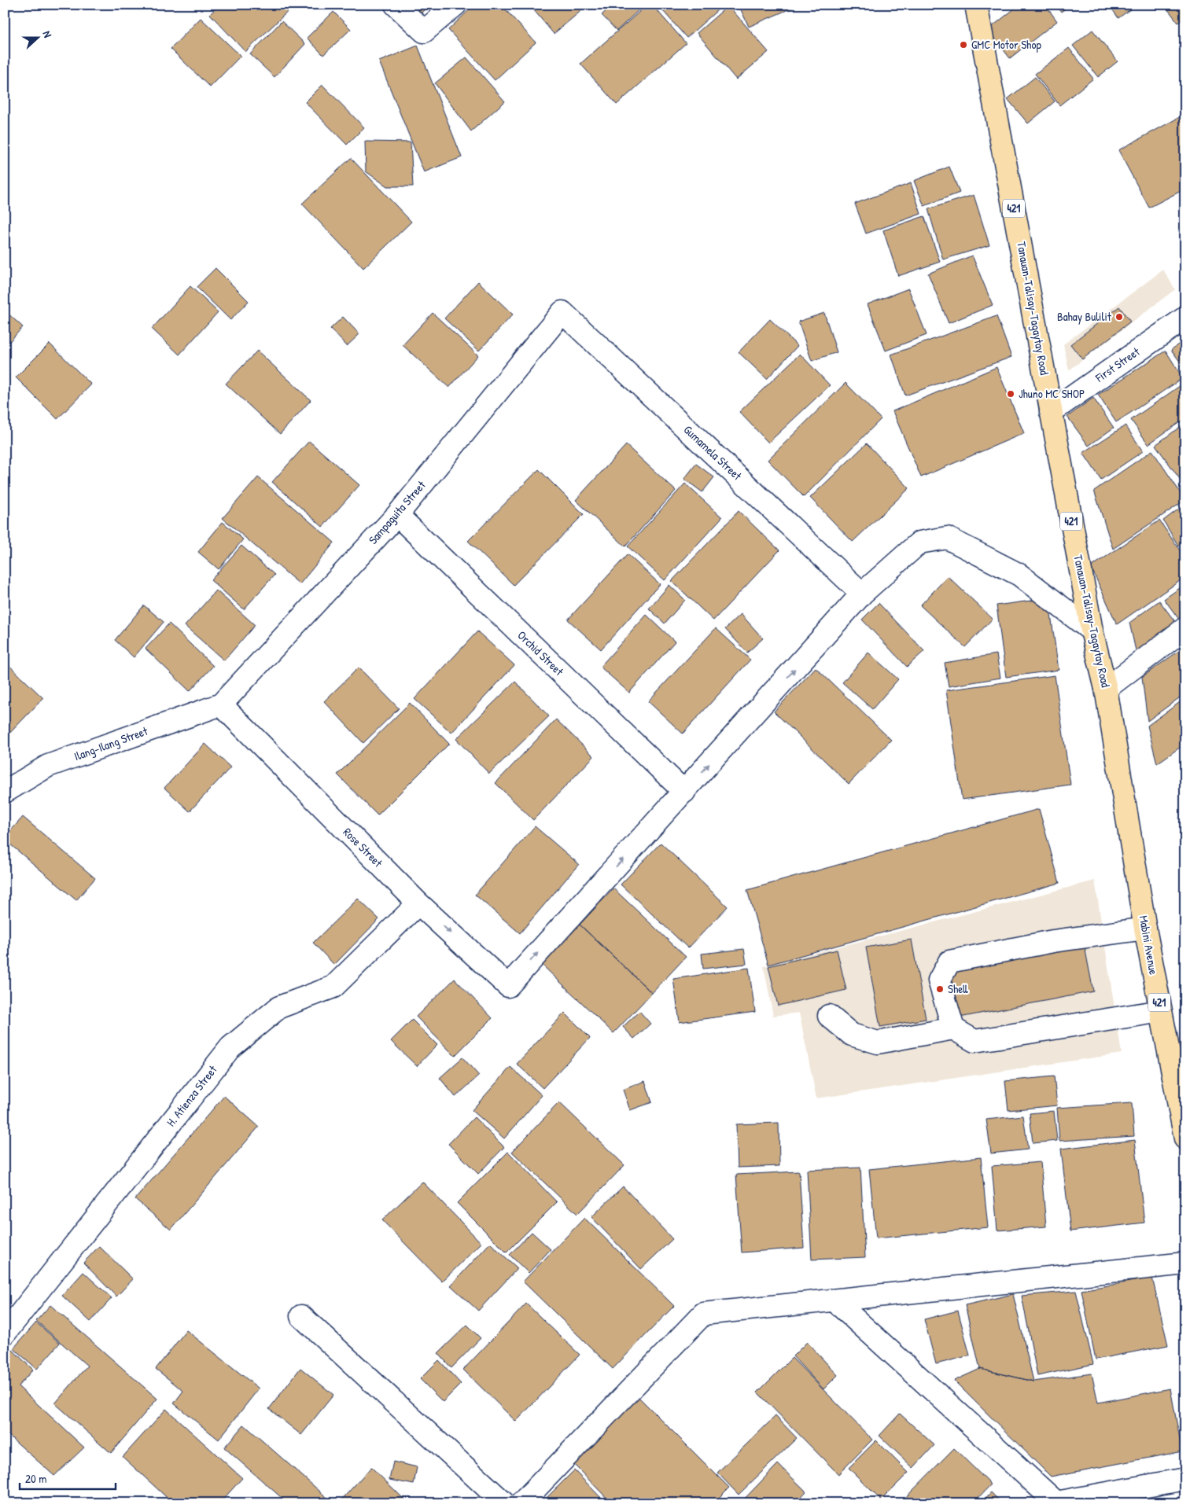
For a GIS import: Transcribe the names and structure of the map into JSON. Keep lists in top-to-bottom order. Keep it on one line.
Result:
{"streets":{"main road":["421","Tanauan-Talisay-Tagaytay Road","Mabini Avenue"],"street":["First Street","Gumamela Street","Sampaguita Street","Orchid Street","Ilang-Ilang Street","Rose Street","H. Atienza Street"]},"crossings":[["Tanauan-Talisay-Tagaytay Road","First Street"],["Tanauan-Talisay-Tagaytay Road","Mabini Avenue"],["Gumamela Street","Sampaguita Street"],["Sampaguita Street","Orchid Street"],["Sampaguita Street","Ilang-Ilang Street"],["Sampaguita Street","Rose Street"],["Orchid Street","Rose Street"],["Ilang-Ilang Street","Rose Street"],["Rose Street","H. Atienza Street"]],"places":["GMC Motor Shop","Bahay Bulilit","Jhuno MC SHOP","Shell"],"scale_bar":"20 m","north":"right"}
